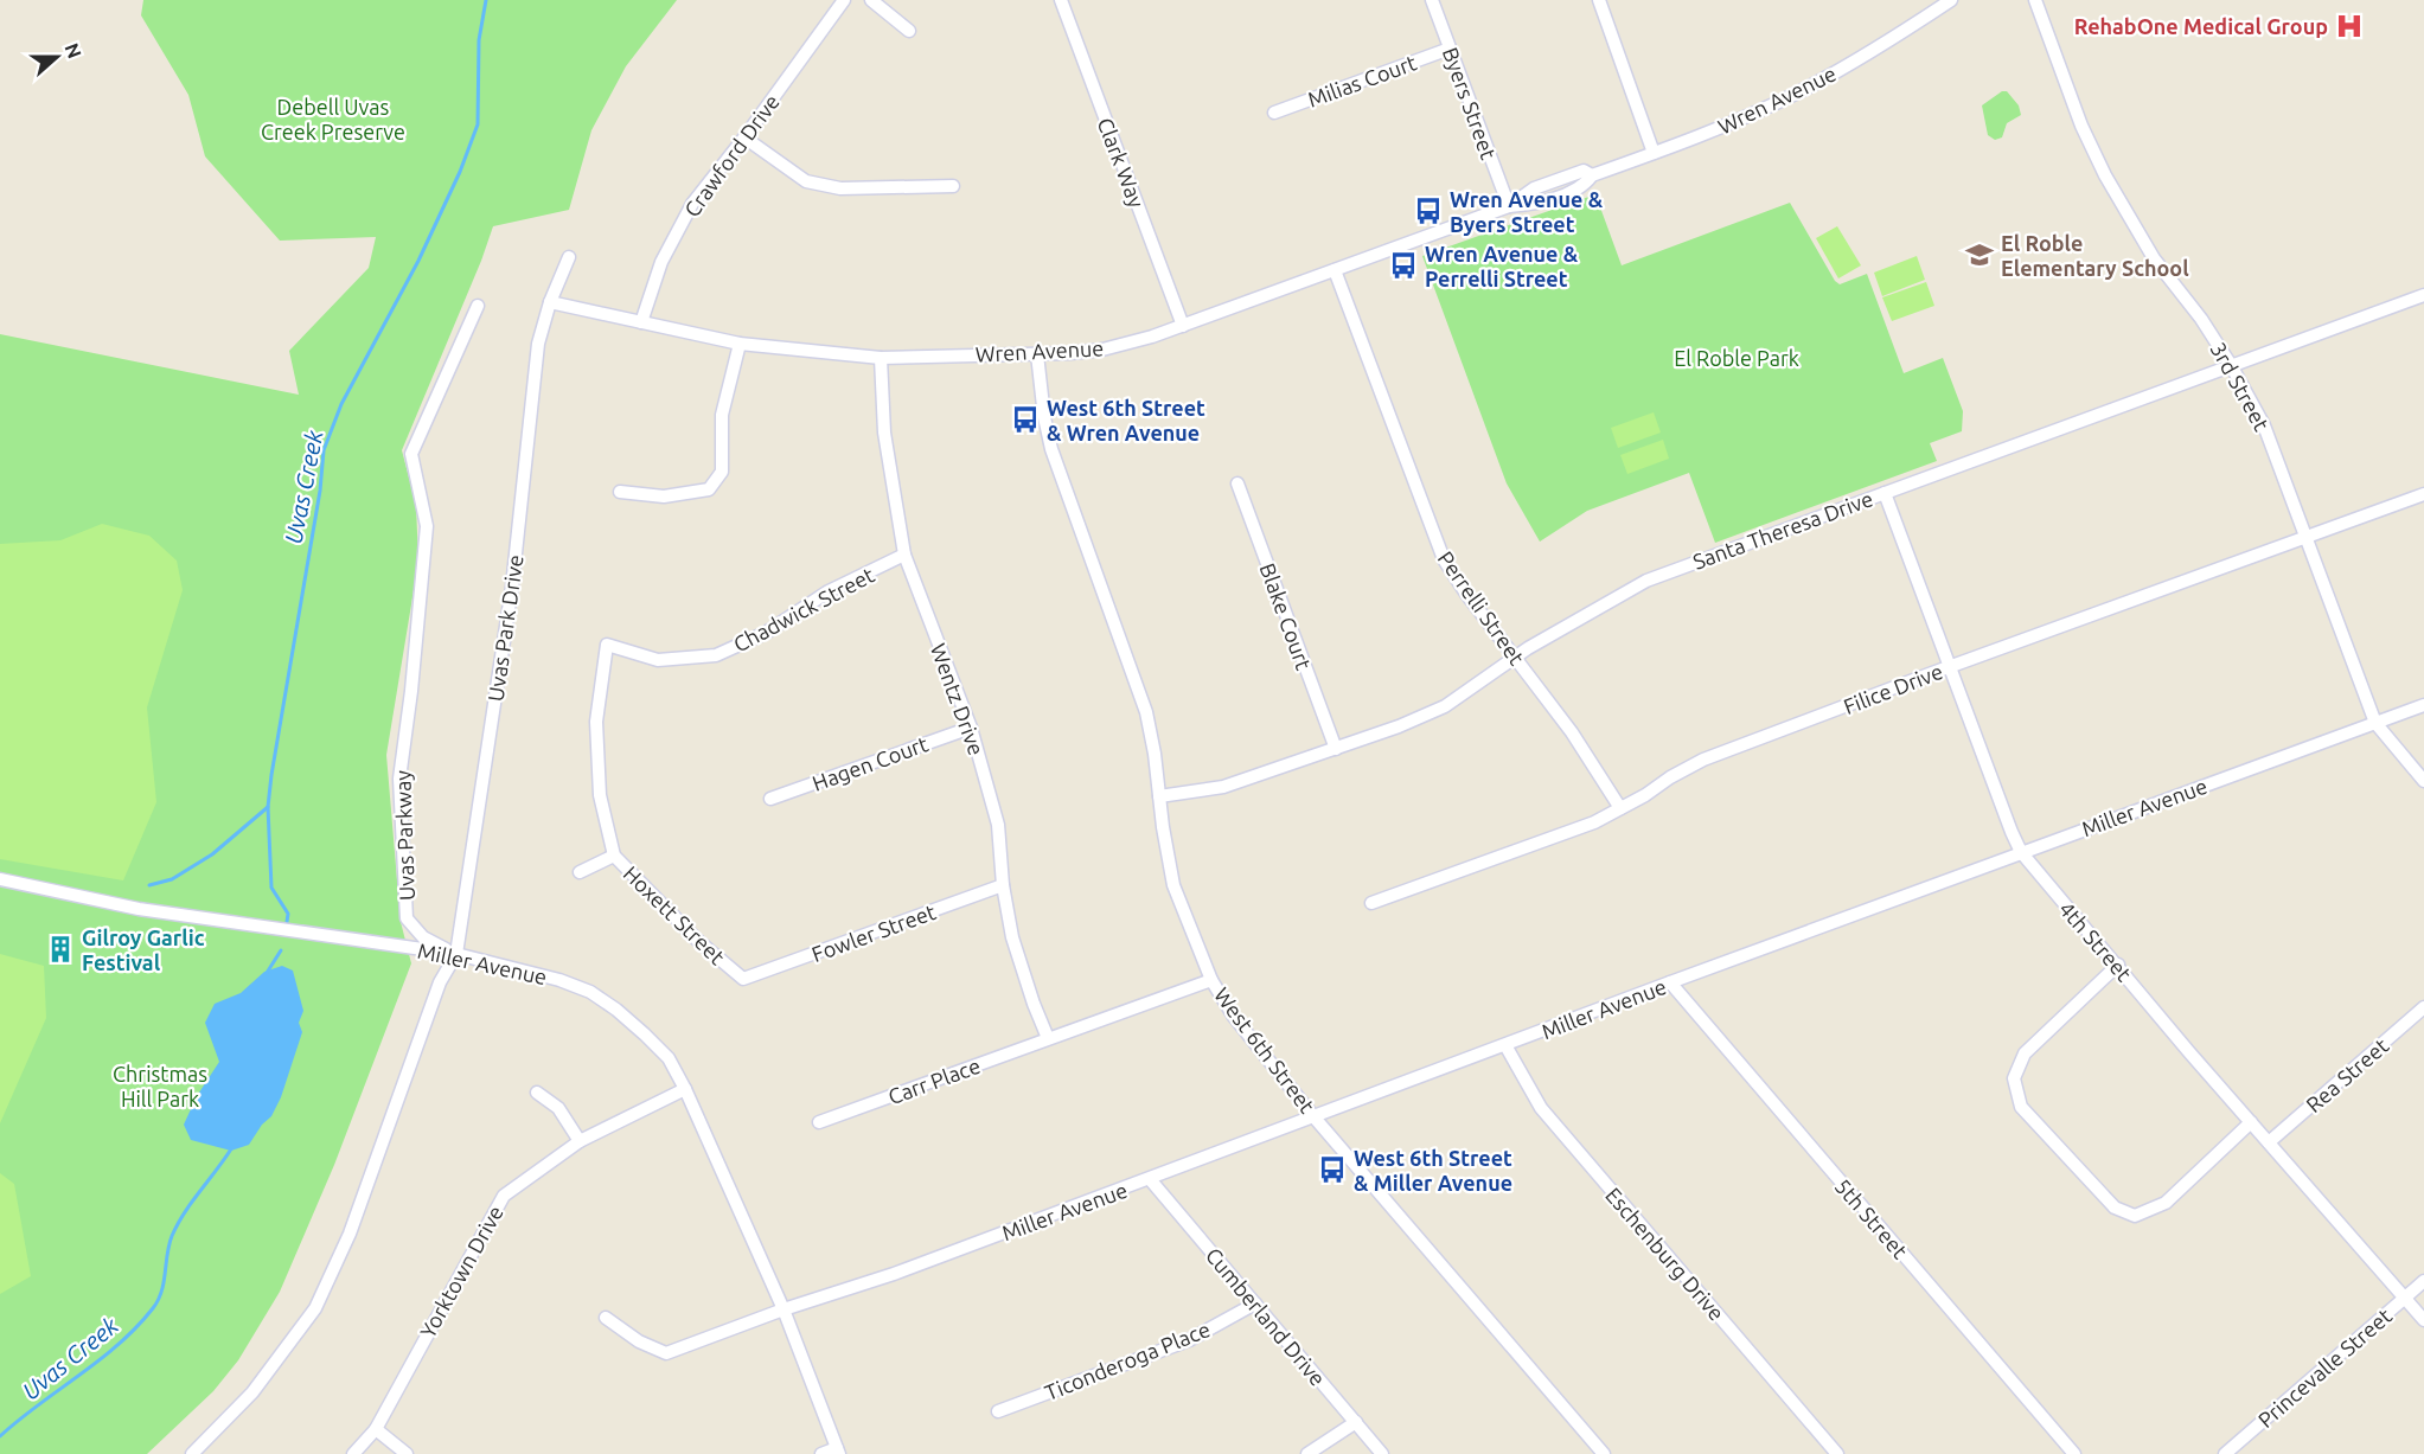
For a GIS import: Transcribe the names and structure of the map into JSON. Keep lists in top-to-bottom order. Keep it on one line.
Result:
{"streets":{"street":["Milias Court","Wren Avenue","Byers Street","Crawford Drive","Clark Way","3rd Street","Santa Theresa Drive","Perrelli Street","Chadwick Street","Blake Court","Uvas Park Drive","Filice Drive","Wentz Drive","Hagen Court","Miller Avenue","Uvas Parkway","Hoxett Street","Fowler Street","4th Street","West 6th Street","Rea Street","Carr Place","5th Street","Eschenburg Drive","Yorktown Drive","Cumberland Drive","Ticonderoga Place","Princevalle Street"]},"crossings":[["Milias Court","Byers Street"],["Wren Avenue","Byers Street"],["Wren Avenue","Crawford Drive"],["Wren Avenue","Clark Way"],["Wren Avenue","Perrelli Street"],["Wren Avenue","Uvas Park Drive"],["Wren Avenue","Wentz Drive"],["Wren Avenue","West 6th Street"],["3rd Street","Santa Theresa Drive"],["3rd Street","Filice Drive"],["3rd Street","Miller Avenue"],["Santa Theresa Drive","Perrelli Street"],["Santa Theresa Drive","Blake Court"],["Santa Theresa Drive","4th Street"],["Santa Theresa Drive","West 6th Street"],["Perrelli Street","Filice Drive"],["Chadwick Street","Wentz Drive"],["Chadwick Street","Hoxett Street"],["Uvas Park Drive","Miller Avenue"],["Uvas Park Drive","Uvas Parkway"],["Filice Drive","4th Street"],["Wentz Drive","Hagen Court"],["Wentz Drive","Fowler Street"],["Wentz Drive","Carr Place"],["Miller Avenue","Uvas Parkway"],["Miller Avenue","4th Street"],["Miller Avenue","West 6th Street"],["Miller Avenue","5th Street"],["Miller Avenue","Eschenburg Drive"],["Miller Avenue","Yorktown Drive"],["Miller Avenue","Cumberland Drive"],["Hoxett Street","Fowler Street"],["4th Street","Rea Street"],["4th Street","Princevalle Street"],["West 6th Street","Carr Place"],["Cumberland Drive","Ticonderoga Place"]],"water":["Uvas Creek"],"parks":["Debell Uvas Creek Preserve","El Roble Park","Christmas Hill Park"],"places":{"hospital":["RehabOne Medical Group"],"bus stop":["Wren Avenue & Byers Street","Wren Avenue & Perrelli Street","West 6th Street & Wren Avenue","West 6th Street & Miller Avenue"],"school or university":["El Roble Elementary School"],"building":["Gilroy Garlic Festival"]},"north":"right"}
